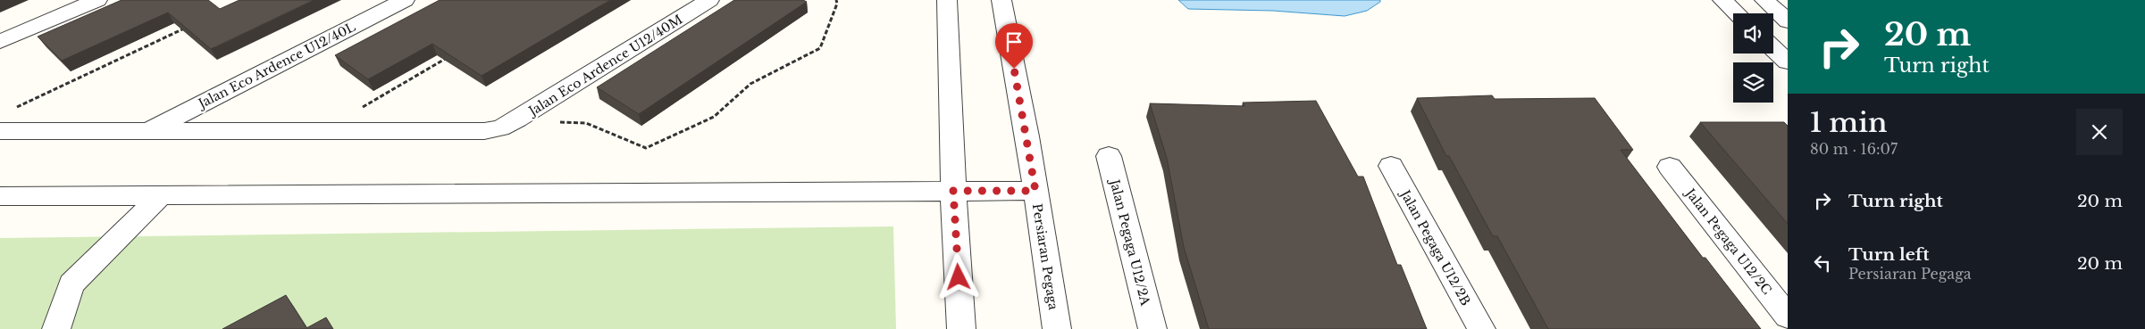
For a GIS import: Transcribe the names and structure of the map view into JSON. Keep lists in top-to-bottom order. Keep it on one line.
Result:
{"streets":{"street":["Jalan Eco Ardence U12/40L","Jalan Eco Ardence U12/40M","Jalan Pegaga U12/2C","Jalan Pegaga U12/2A","Jalan Pegaga U12/2B","Persiaran Pegaga"]},"page":{"turn":["20 m","Turn right"],"heading":["1 min","80 m · 16:07"],"list":[{"name":"Turn right","value":"20 m"},{"name":"Turn left","note":"Persiaran Pegaga","value":"20 m"}]}}
